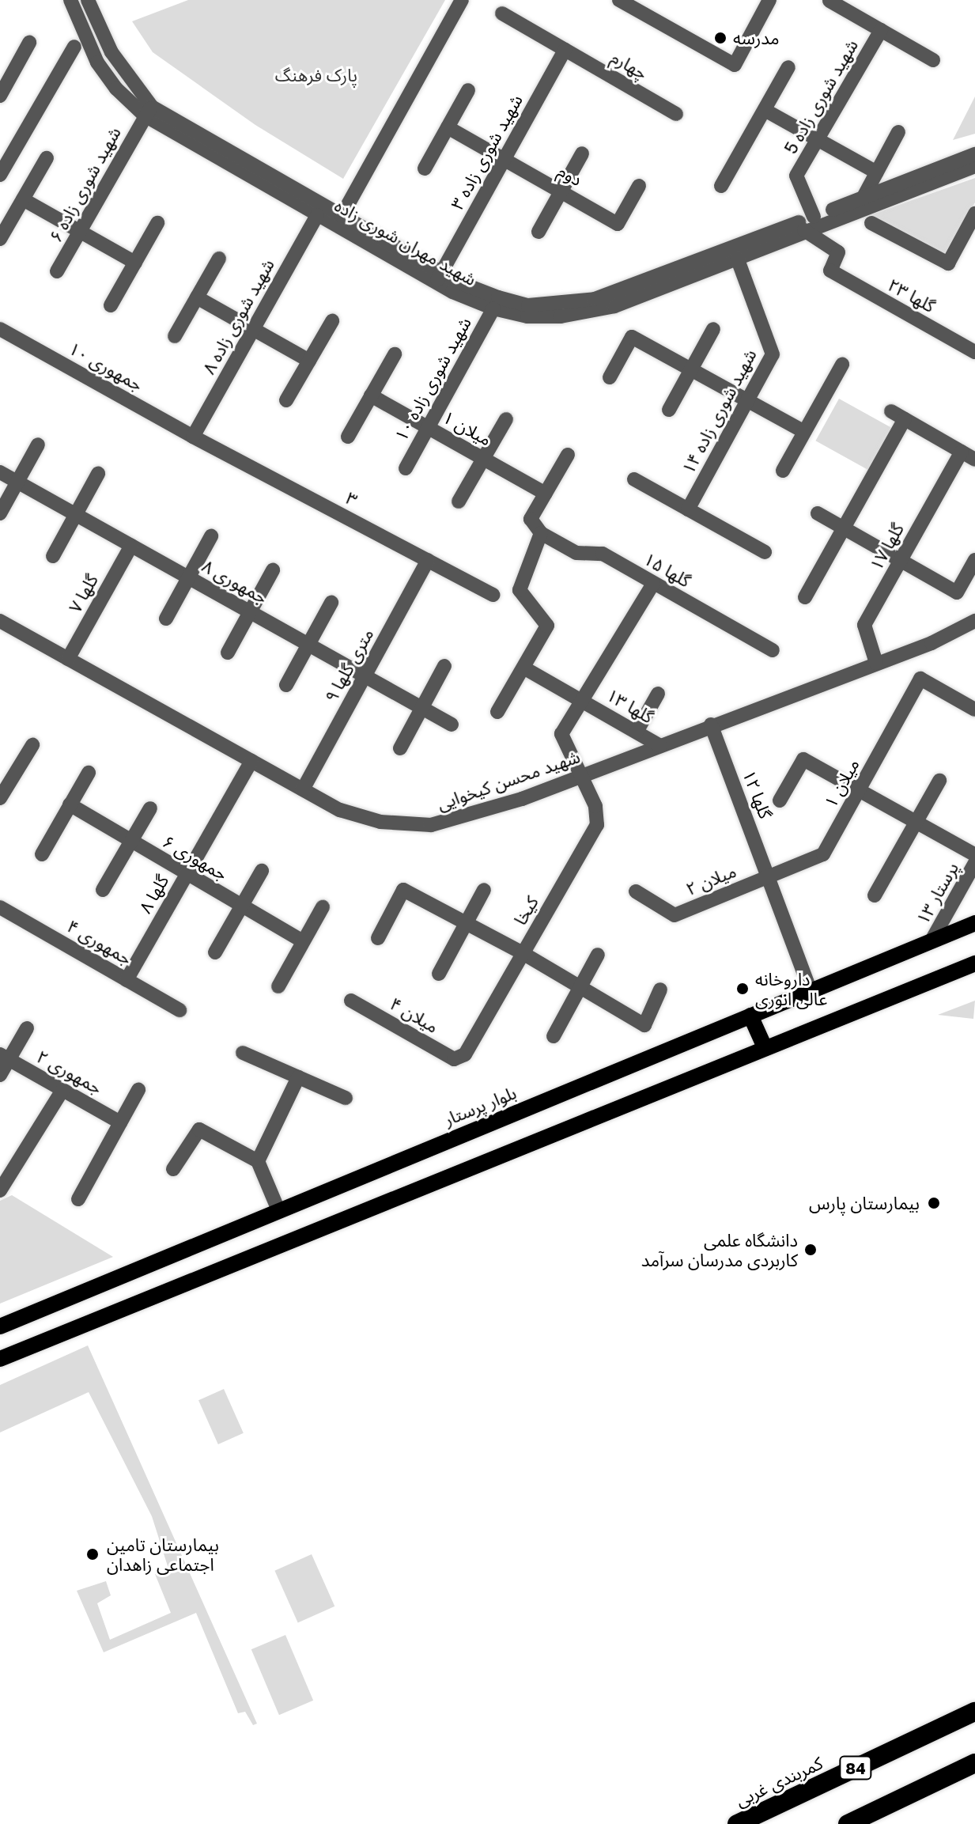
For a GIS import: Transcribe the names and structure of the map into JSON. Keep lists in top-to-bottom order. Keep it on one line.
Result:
{"streets":{"highway":["84","کمربندی غربی"],"main road":["بلوار پرستار"],"street":["چهارم","شهید شوری زاده 5","شهید شوری زاده ۳","دوم","شهید شوری زاده ۶","شهید مهران شوری زاده","گلها ۲۳","شهید شوری زاده ۸","جمهوری ۱۰","شهید شوری زاده ۱۰","شهید شوری زاده ۱۴","میلان ۱","۳","گلها ۱۷","گلها ۱۵","جمهوری ۸","گلها ۷","۹ متری گلها","گلها ۱۳","شهید محسن کیخوایی","گلها ۱۲","جمهوری ۶","میلان ۲","پرستار ۱۳","گلها ۸","کیخا","جمهوری ۴","میلان ۴","جمهوری ۲"]},"crossings":[["چهارم","شهید شوری زاده ۳"],["شهید شوری زاده 5","شهید مهران شوری زاده"],["شهید شوری زاده ۳","دوم"],["شهید شوری زاده ۳","شهید مهران شوری زاده"],["شهید شوری زاده ۶","شهید مهران شوری زاده"],["شهید مهران شوری زاده","گلها ۲۳"],["شهید مهران شوری زاده","شهید شوری زاده ۸"],["شهید مهران شوری زاده","شهید شوری زاده ۱۰"],["شهید مهران شوری زاده","شهید شوری زاده ۱۴"],["شهید شوری زاده ۸","جمهوری ۱۰"],["شهید شوری زاده ۸","۳"],["جمهوری ۱۰","۳"],["شهید شوری زاده ۱۰","میلان ۱"],["میلان ۱","گلها ۱۲"],["میلان ۱","میلان ۲"],["۳","۹ متری گلها"],["گلها ۱۷","شهید محسن کیخوایی"],["جمهوری ۸","گلها ۷"],["جمهوری ۸","۹ متری گلها"],["گلها ۷","شهید محسن کیخوایی"],["۹ متری گلها","شهید محسن کیخوایی"],["گلها ۱۳","شهید محسن کیخوایی"],["گلها ۱۳","کیخا"],["شهید محسن کیخوایی","گلها ۱۲"],["شهید محسن کیخوایی","گلها ۸"],["شهید محسن کیخوایی","کیخا"],["گلها ۱۲","میلان ۲"],["گلها ۱۲","بلوار پرستار"],["جمهوری ۶","گلها ۸"],["پرستار ۱۳","بلوار پرستار"],["گلها ۸","جمهوری ۴"],["کیخا","میلان ۴"]],"parks":["پارک فرهنگ"],"places":["مدرسه","داروخانه عالی انوری","بیمارستان پارس","دانشگاه علمی کاربردی مدرسان سرآمد","بیمارستان تامین اجتماعی زاهدان"]}
